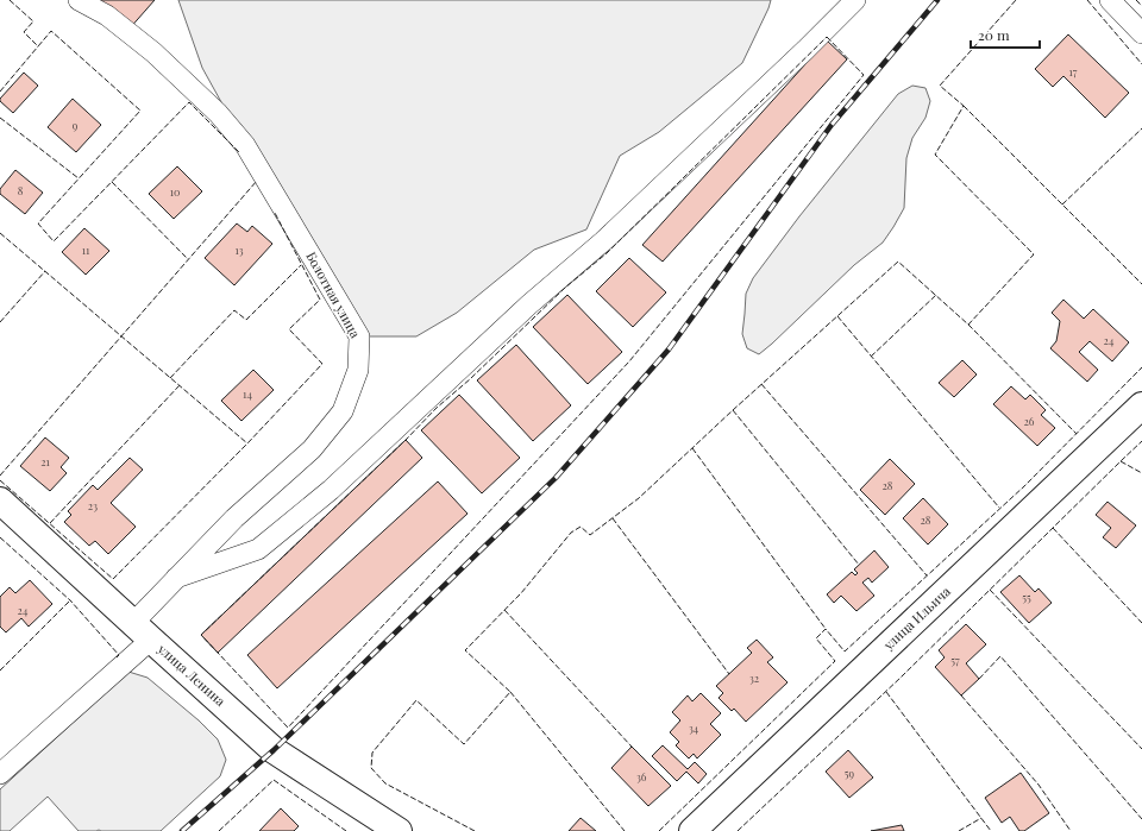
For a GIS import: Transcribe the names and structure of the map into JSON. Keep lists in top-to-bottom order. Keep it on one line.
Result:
{"streets":{"main road":["улица Ильича","улица Ленина"],"street":["Болотная улица"]},"crossings":[["Болотная улица","улица Ленина"]],"house_numbers":["17","9","8","10","11","13","24","14","26","21","28","23","28","55","24","57","32","34","59","36"],"scale_bar":"20 m"}
